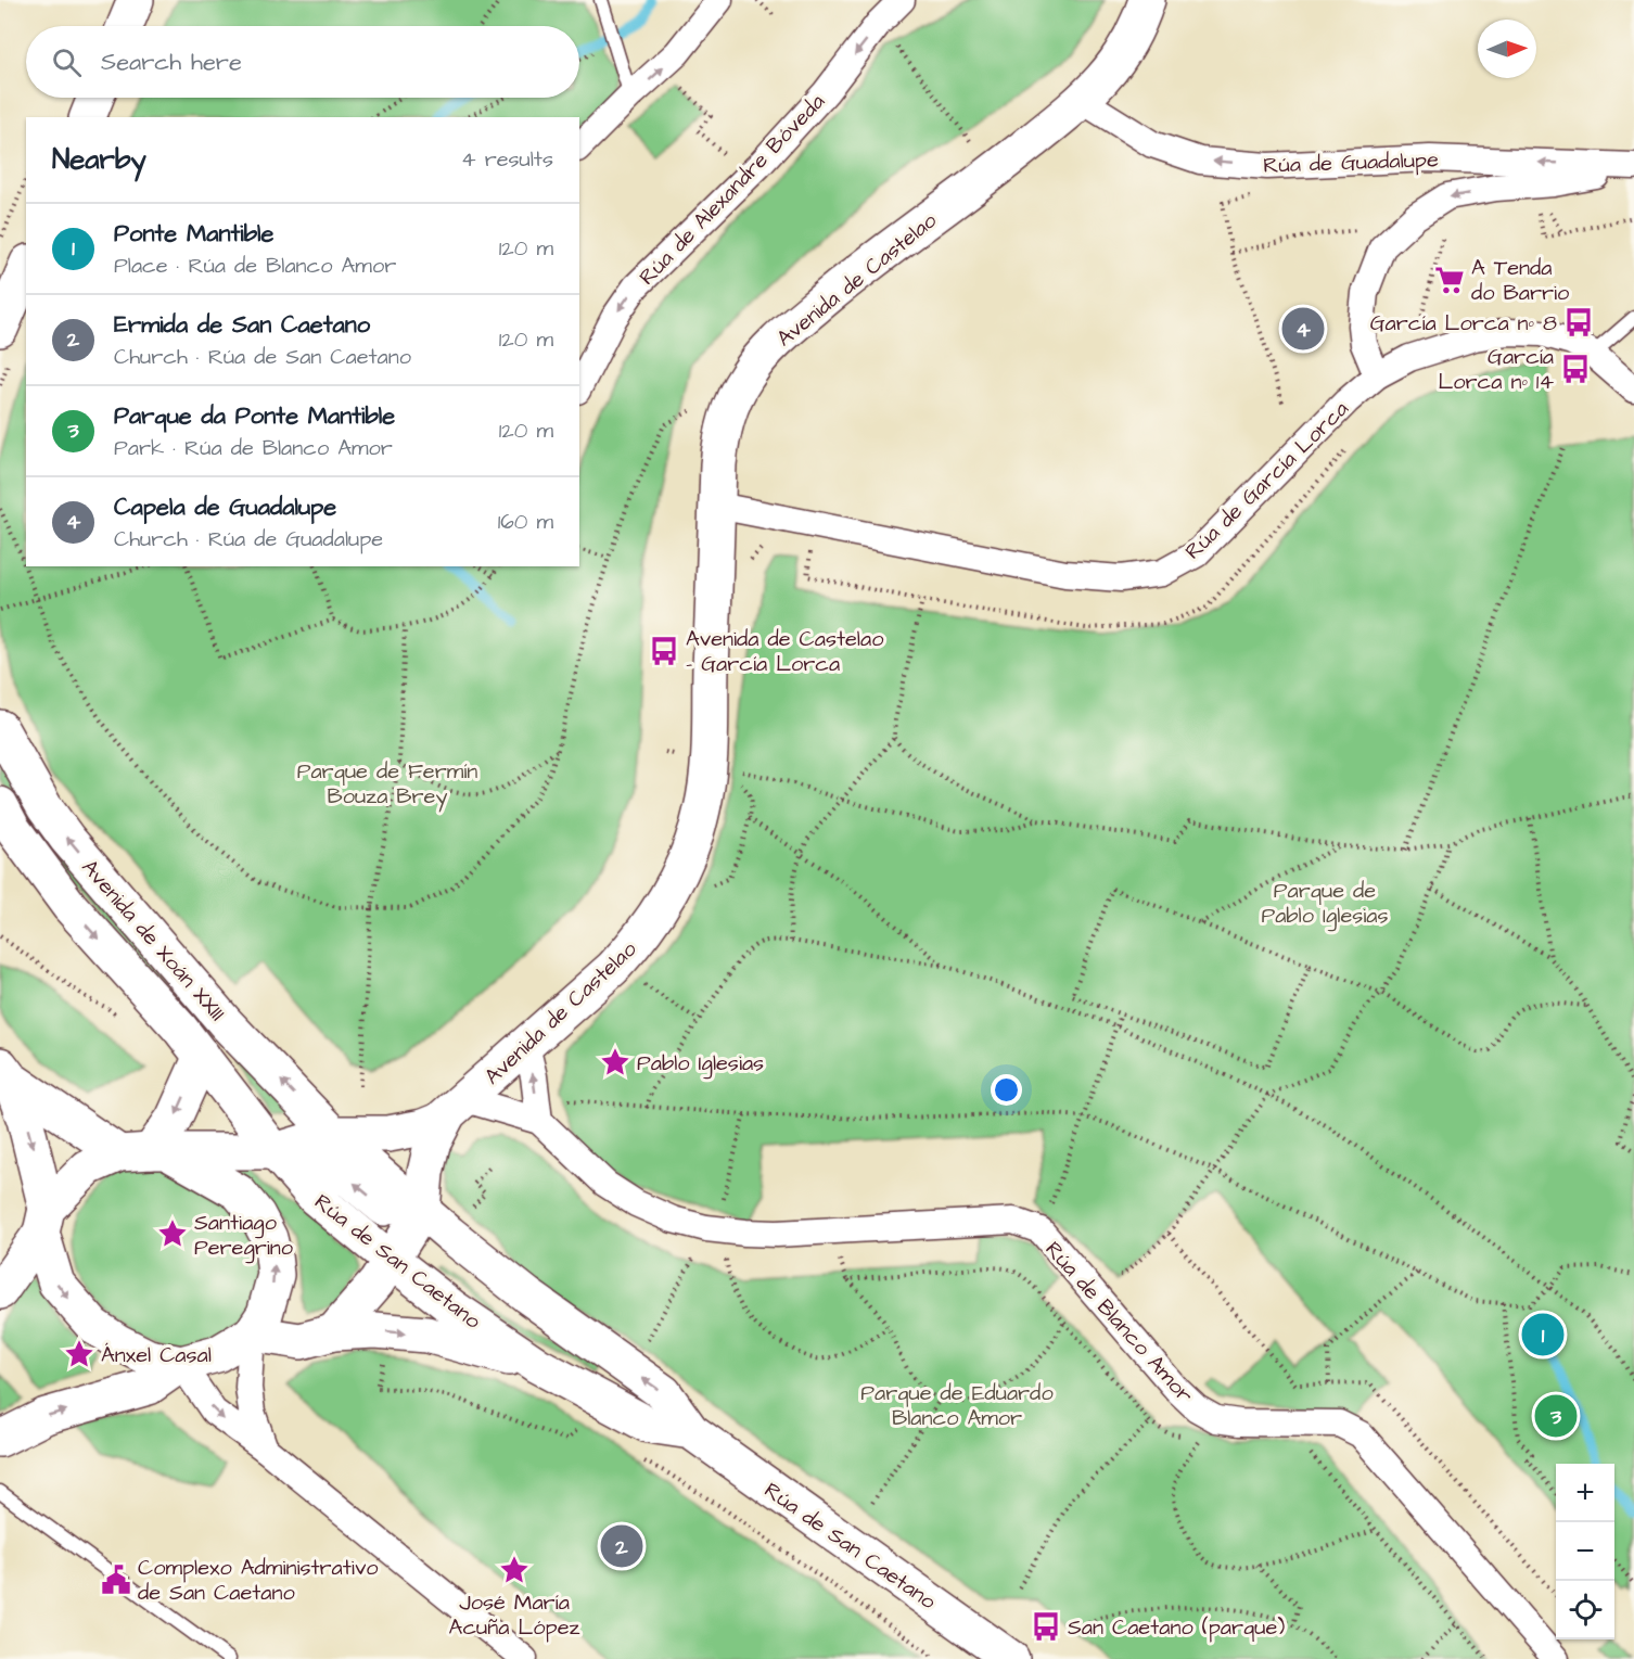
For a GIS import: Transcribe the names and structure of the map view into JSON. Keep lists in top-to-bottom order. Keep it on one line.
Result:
{"streets":{"street":["Rúa de Guadalupe","Rúa de Alexandre Bóveda","Avenida de Castelao","Rúa de García Lorca","Avenida de Xoán XXIII","Rúa de San Caetano","Rúa de Blanco Amor"]},"crossings":[["Rúa de Guadalupe","Avenida de Castelao"],["Rúa de Guadalupe","Rúa de García Lorca"],["Avenida de Castelao","Rúa de García Lorca"],["Avenida de Castelao","Rúa de Blanco Amor"],["Avenida de Xoán XXIII","Rúa de San Caetano"]],"one_way":["Rúa de Guadalupe"],"parks":["Parque de Fermín Bouza Brey","Parque de Pablo Iglesias","Parque de Eduardo Blanco Amor"],"places":{"supermarket":["A Tenda do Barrio"],"bus stop":["García Lorca nº 8","García Lorca nº 14","Avenida de Castelao - García Lorca","San Caetano (parque)"],"place":["Pablo Iglesias","Santiago Peregrino","Ánxel Casal","José María Acuña López"],"public building":["Complexo Administrativo de San Caetano"]},"north":"right","page":{"search":"Search here","heading":["Nearby","4 results"],"list":[{"mark":"1","name":"Ponte Mantible","note":"Place · Rúa de Blanco Amor","value":"120 m"},{"mark":"2","name":"Ermida de San Caetano","note":"Church · Rúa de San Caetano","value":"120 m"},{"mark":"3","name":"Parque da Ponte Mantible","note":"Park · Rúa de Blanco Amor","value":"120 m"},{"mark":"4","name":"Capela de Guadalupe","note":"Church · Rúa de Guadalupe","value":"160 m"}],"pins":["4","1","3","2"],"map_buttons":["+","−"]}}
